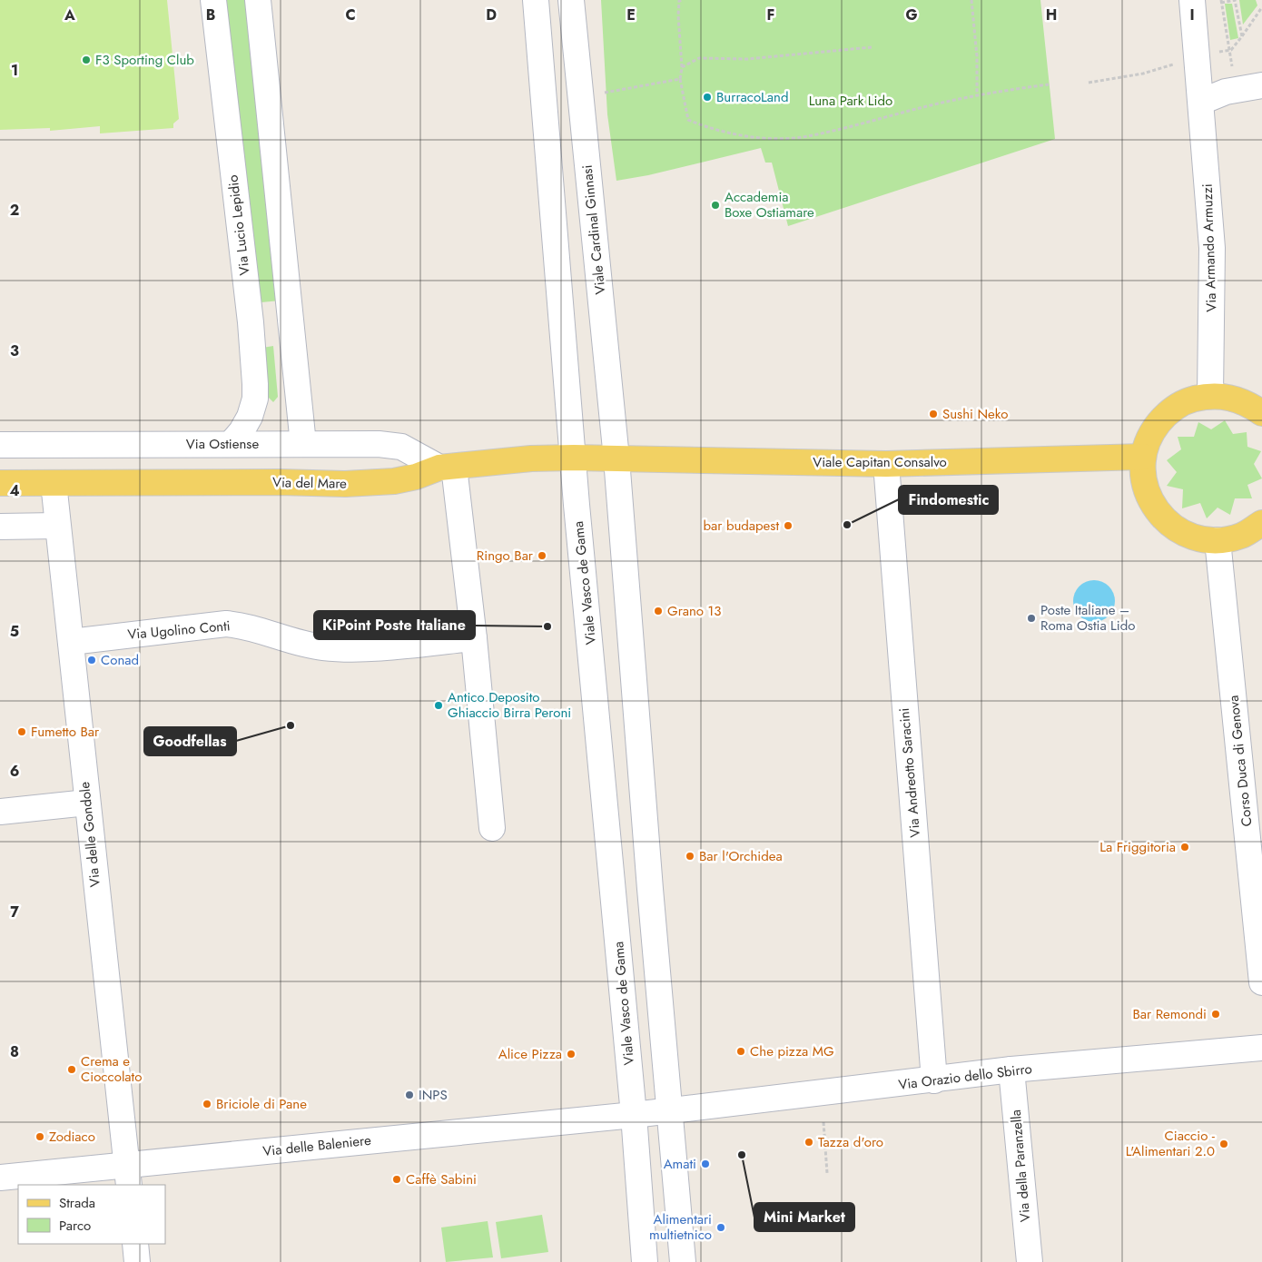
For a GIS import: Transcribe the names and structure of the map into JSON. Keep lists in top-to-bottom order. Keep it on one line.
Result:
{"streets":{"main road":["Viale Capitan Consalvo","Via del Mare"],"street":["Via Lucio Lepidio","Viale Cardinal Ginnasi","Via Armando Armuzzi","Via Ostiense","Viale Vasco de Gama","Via Ugolino Conti","Corso Duca di Genova","Via Andreotto Saracini","Via delle Gondole","Via Orazio dello Sbirro","Via delle Baleniere","Via della Paranzella"]},"crossings":[["Via Lucio Lepidio","Via Ostiense"],["Viale Cardinal Ginnasi","Viale Capitan Consalvo"],["Viale Cardinal Ginnasi","Via del Mare"],["Via Ostiense","Via del Mare"],["Viale Capitan Consalvo","Via del Mare"],["Viale Capitan Consalvo","Via Andreotto Saracini"],["Via del Mare","Viale Vasco de Gama"],["Via del Mare","Via delle Gondole"],["Viale Vasco de Gama","Via delle Baleniere"],["Via Ugolino Conti","Via delle Gondole"],["Via Andreotto Saracini","Via Orazio dello Sbirro"],["Via delle Gondole","Via delle Baleniere"],["Via Orazio dello Sbirro","Via della Paranzella"]],"parks":["Luna Park Lido"],"places":["F3 Sporting Club","BurracoLand","Accademia Boxe Ostiamare","Sushi Neko","Findomestic","bar budapest","Ringo Bar","Grano 13","Poste Italiane – Roma Ostia Lido","KiPoint Poste Italiane","Conad","Antico Deposito Ghiaccio Birra Peroni","Goodfellas","Fumetto Bar","La Friggitoria","Bar l'Orchidea","Bar Remondi","Che pizza MG","Alice Pizza","Crema e Cioccolato","INPS","Briciole di Pane","Zodiaco","Tazza d'oro","Ciaccio - L'Alimentari 2.0","Mini Market","Amati","Caffè Sabini","Alimentari multietnico"],"legend":["Strada","Parco"],"grid":{"columns":["A","B","C","D","E","F","G","H","I"],"rows":["1","2","3","4","5","6","7","8"]}}
